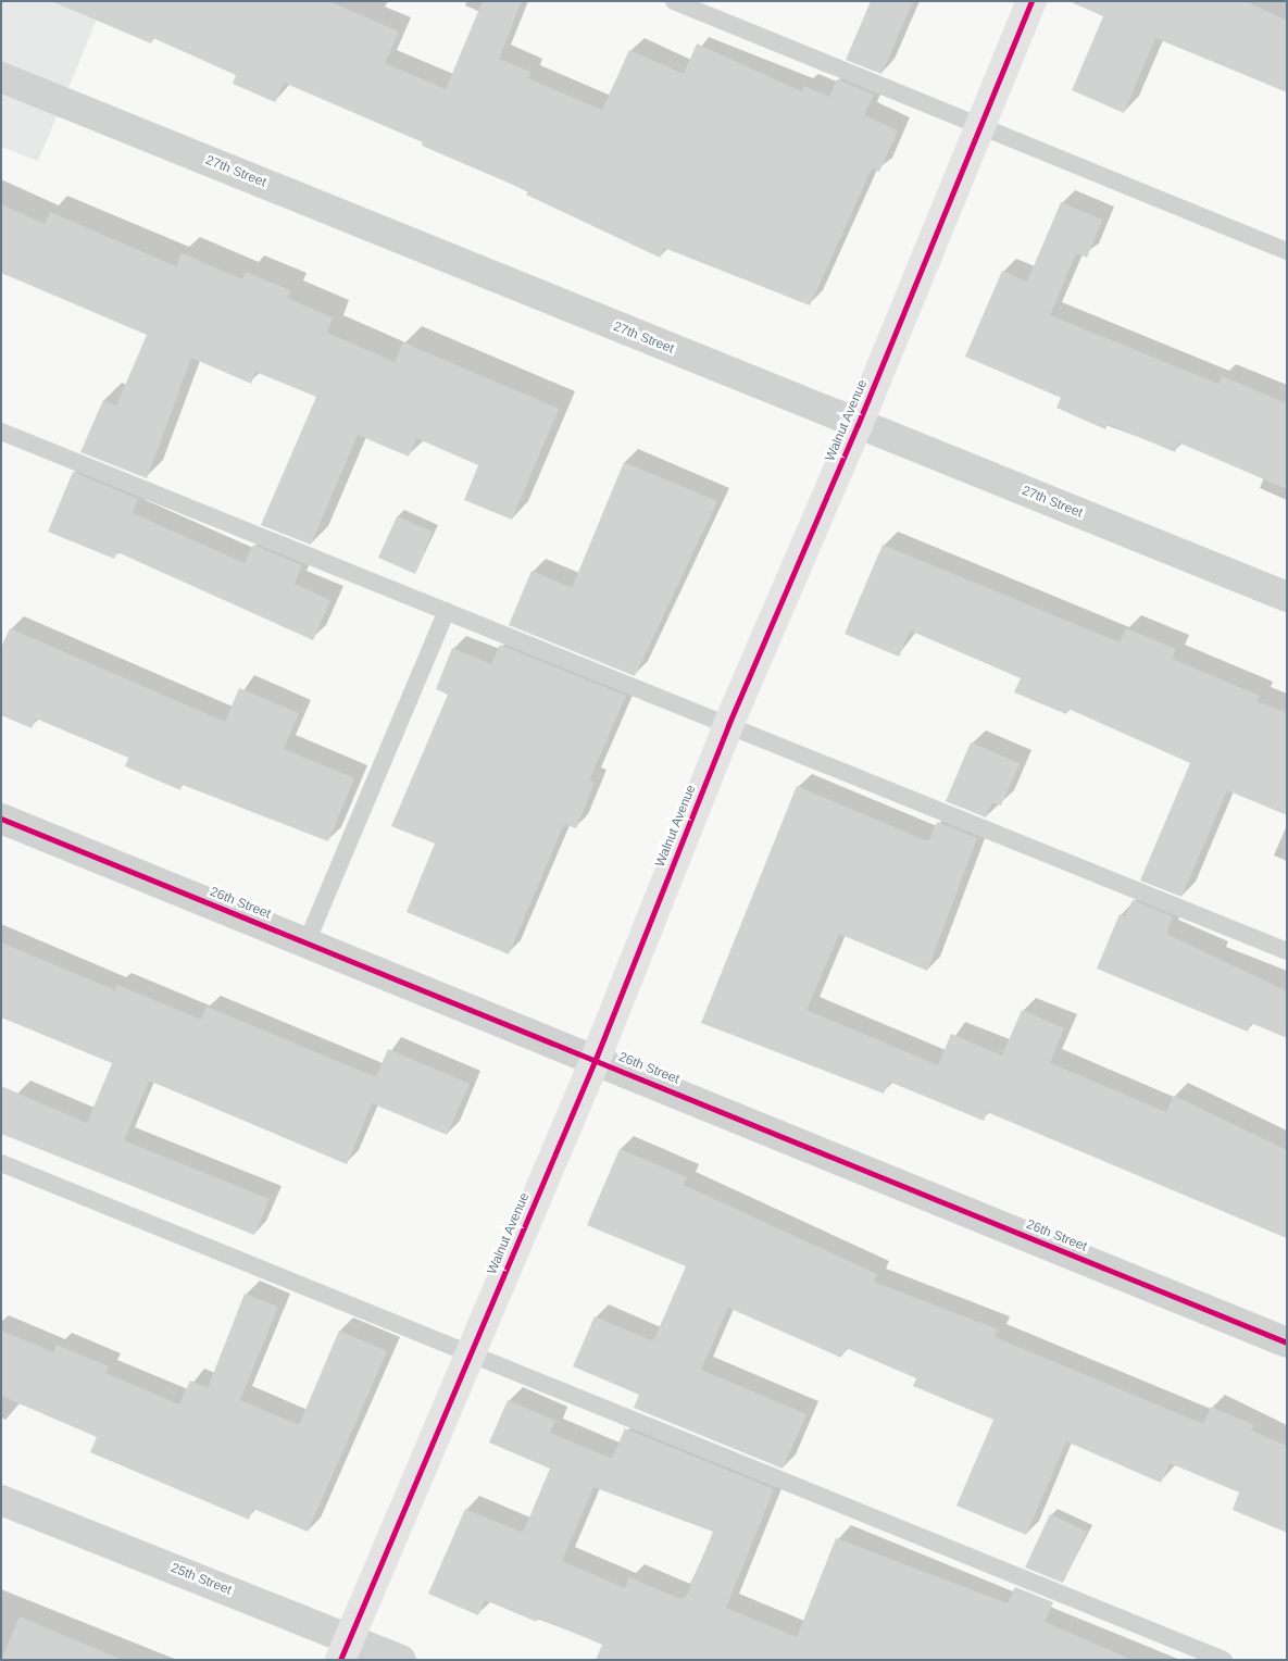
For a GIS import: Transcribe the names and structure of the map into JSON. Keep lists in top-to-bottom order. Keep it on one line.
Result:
{"streets":{"main road":["Walnut Avenue"],"street":["27th Street","26th Street","25th Street"]},"crossings":[["27th Street","Walnut Avenue"],["Walnut Avenue","26th Street"],["Walnut Avenue","25th Street"]]}
